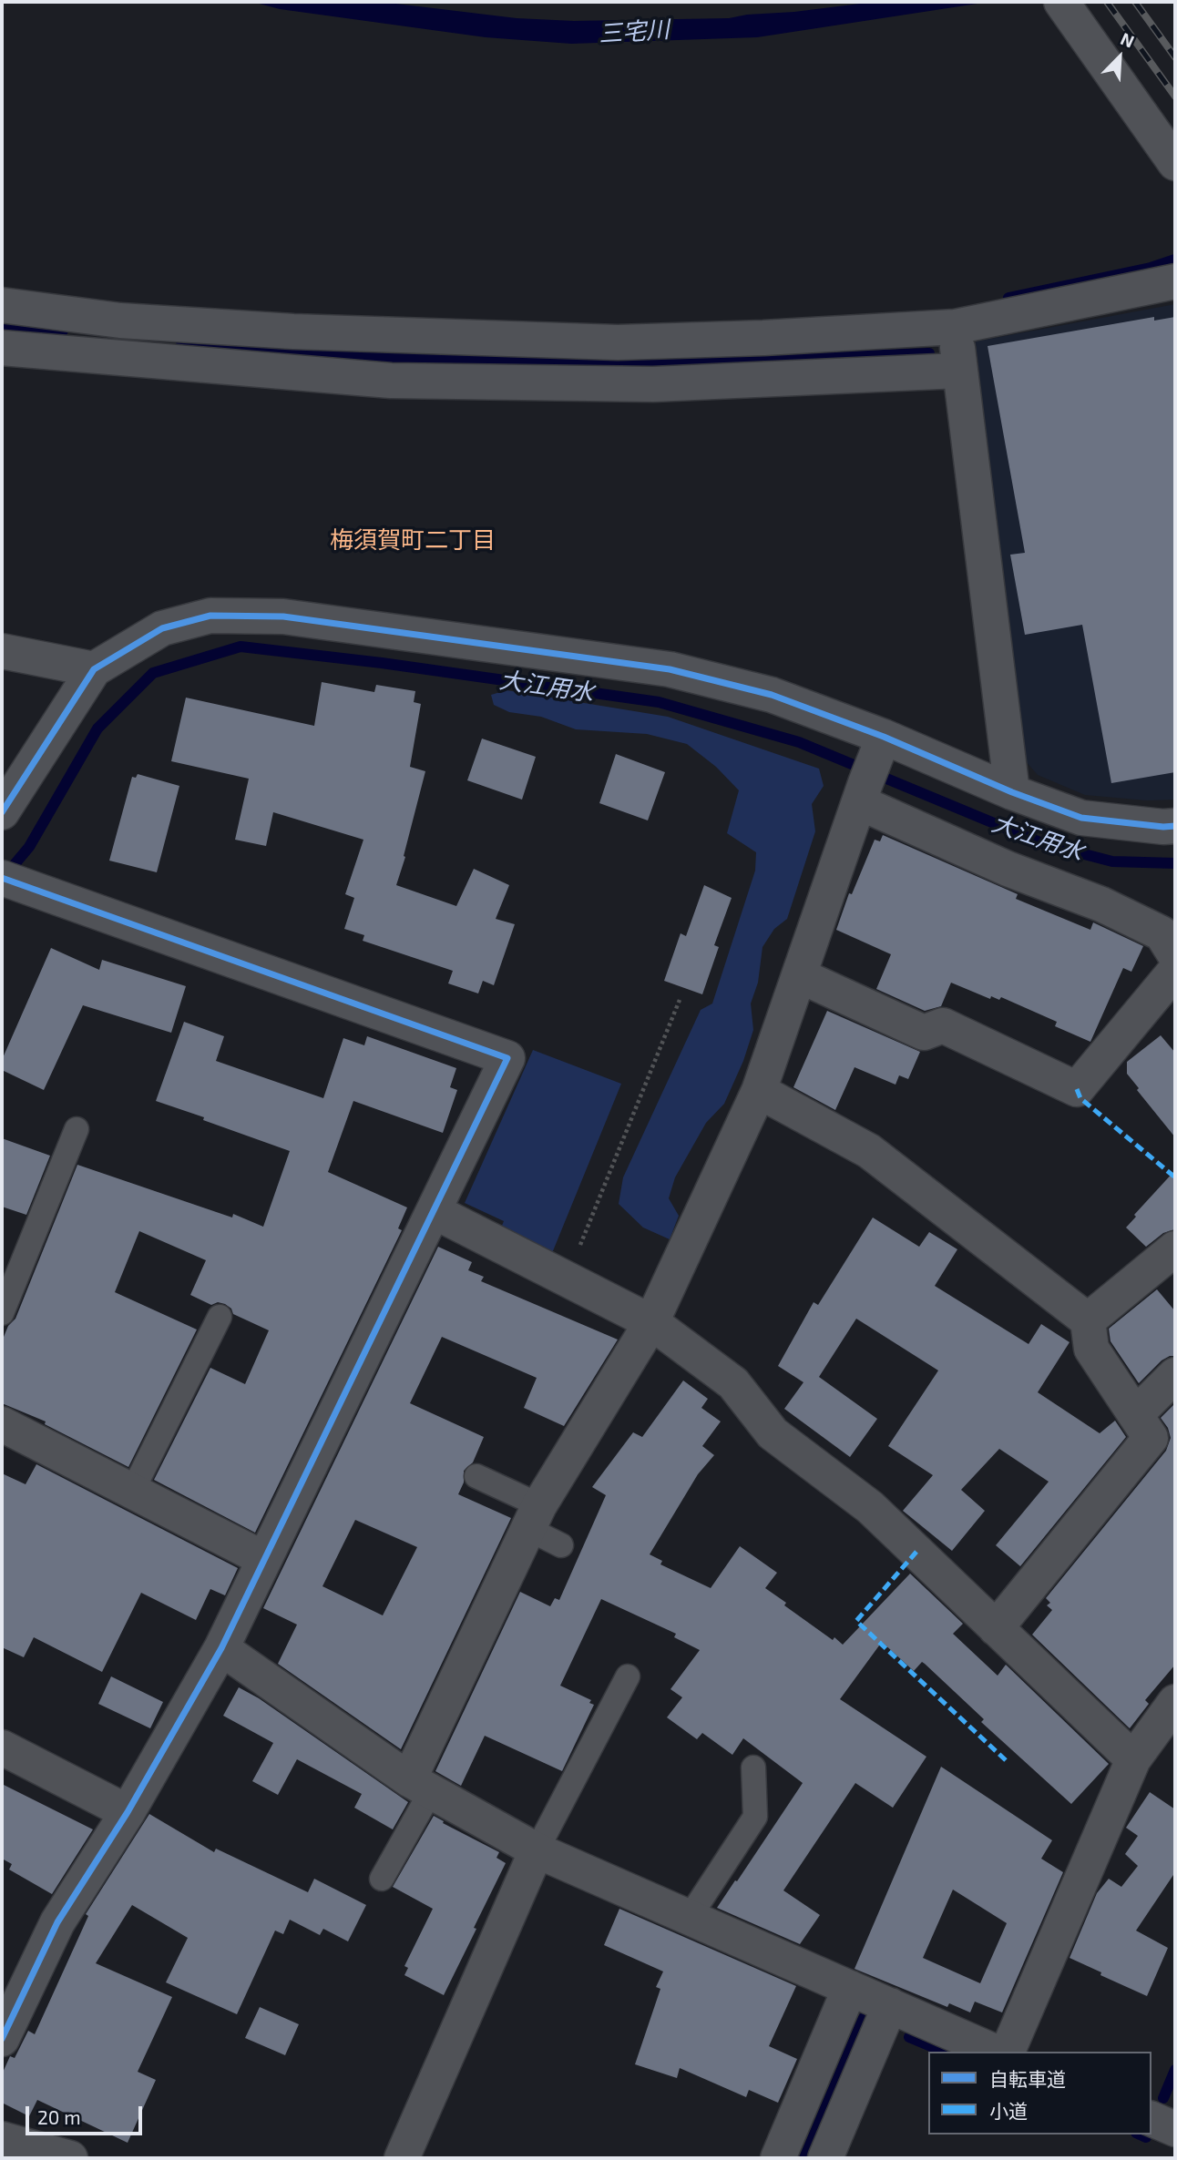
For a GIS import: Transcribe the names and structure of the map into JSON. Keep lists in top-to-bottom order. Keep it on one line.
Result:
{"districts":["梅須賀町二丁目"],"water":["三宅川","大江用水"],"legend":["自転車道","小道"],"scale_bar":"20 m","north":"top right"}
